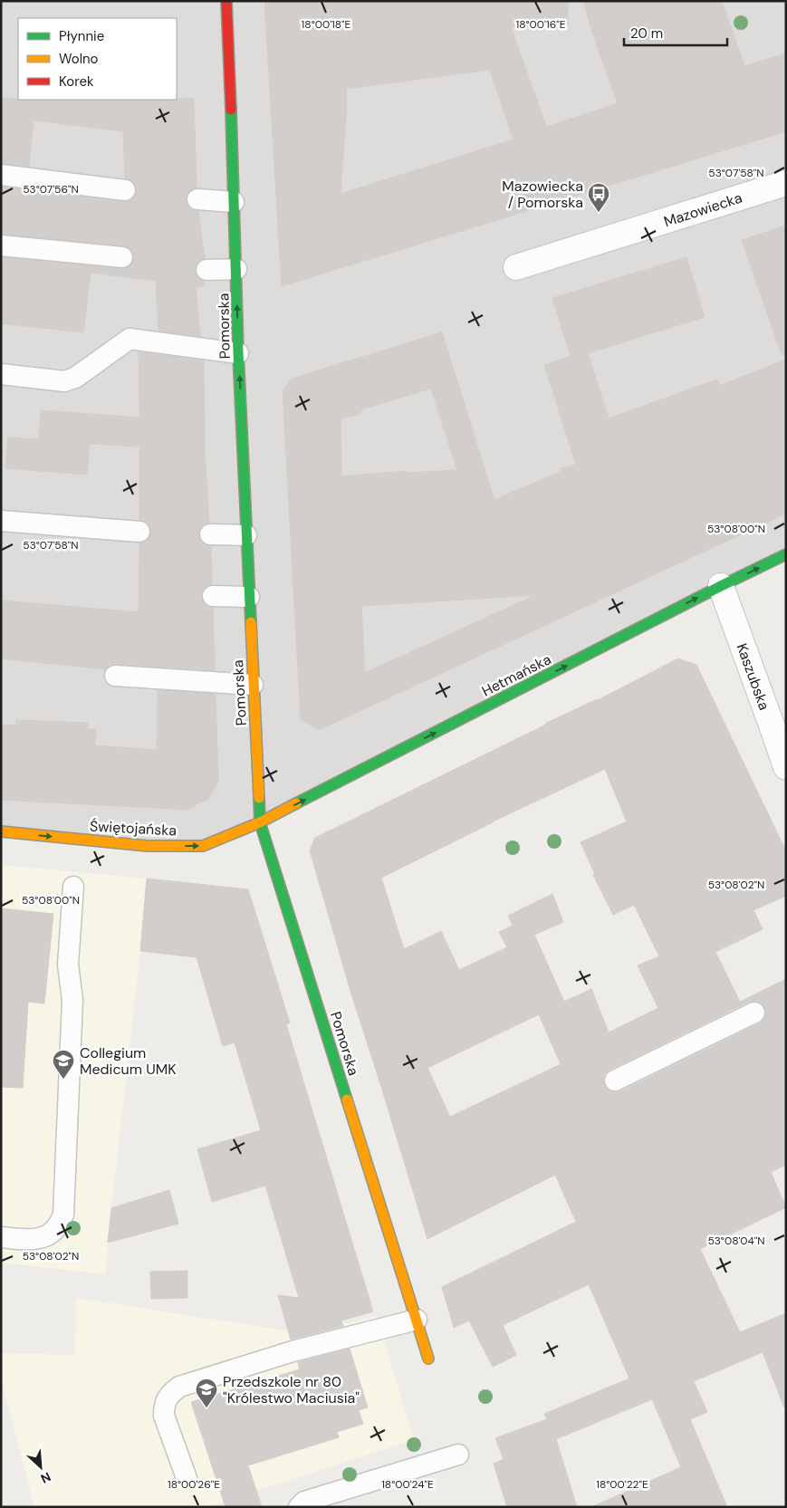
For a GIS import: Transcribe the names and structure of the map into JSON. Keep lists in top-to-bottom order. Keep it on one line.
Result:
{"streets":{"street":["Mazowiecka","Pomorska","Hetmańska","Kaszubska","Świętojańska"]},"crossings":[["Pomorska","Hetmańska"],["Pomorska","Świętojańska"],["Hetmańska","Kaszubska"],["Hetmańska","Świętojańska"]],"one_way":["Hetmańska","Świętojańska"],"places":{"bus stop":["Mazowiecka / Pomorska"],"school or university":["Collegium Medicum UMK","Przedszkole nr 80 \"Królestwo Maciusia\""]},"legend":["Płynnie","Wolno","Korek"],"scale_bar":"20 m","north":"bottom right","coordinates":["18°00'18\"E","18°00'16\"E","53°07'58\"N","53°07'56\"N","53°08'00\"N","53°08'02\"N","53°08'04\"N","18°00'26\"E","18°00'24\"E","18°00'22\"E"]}
